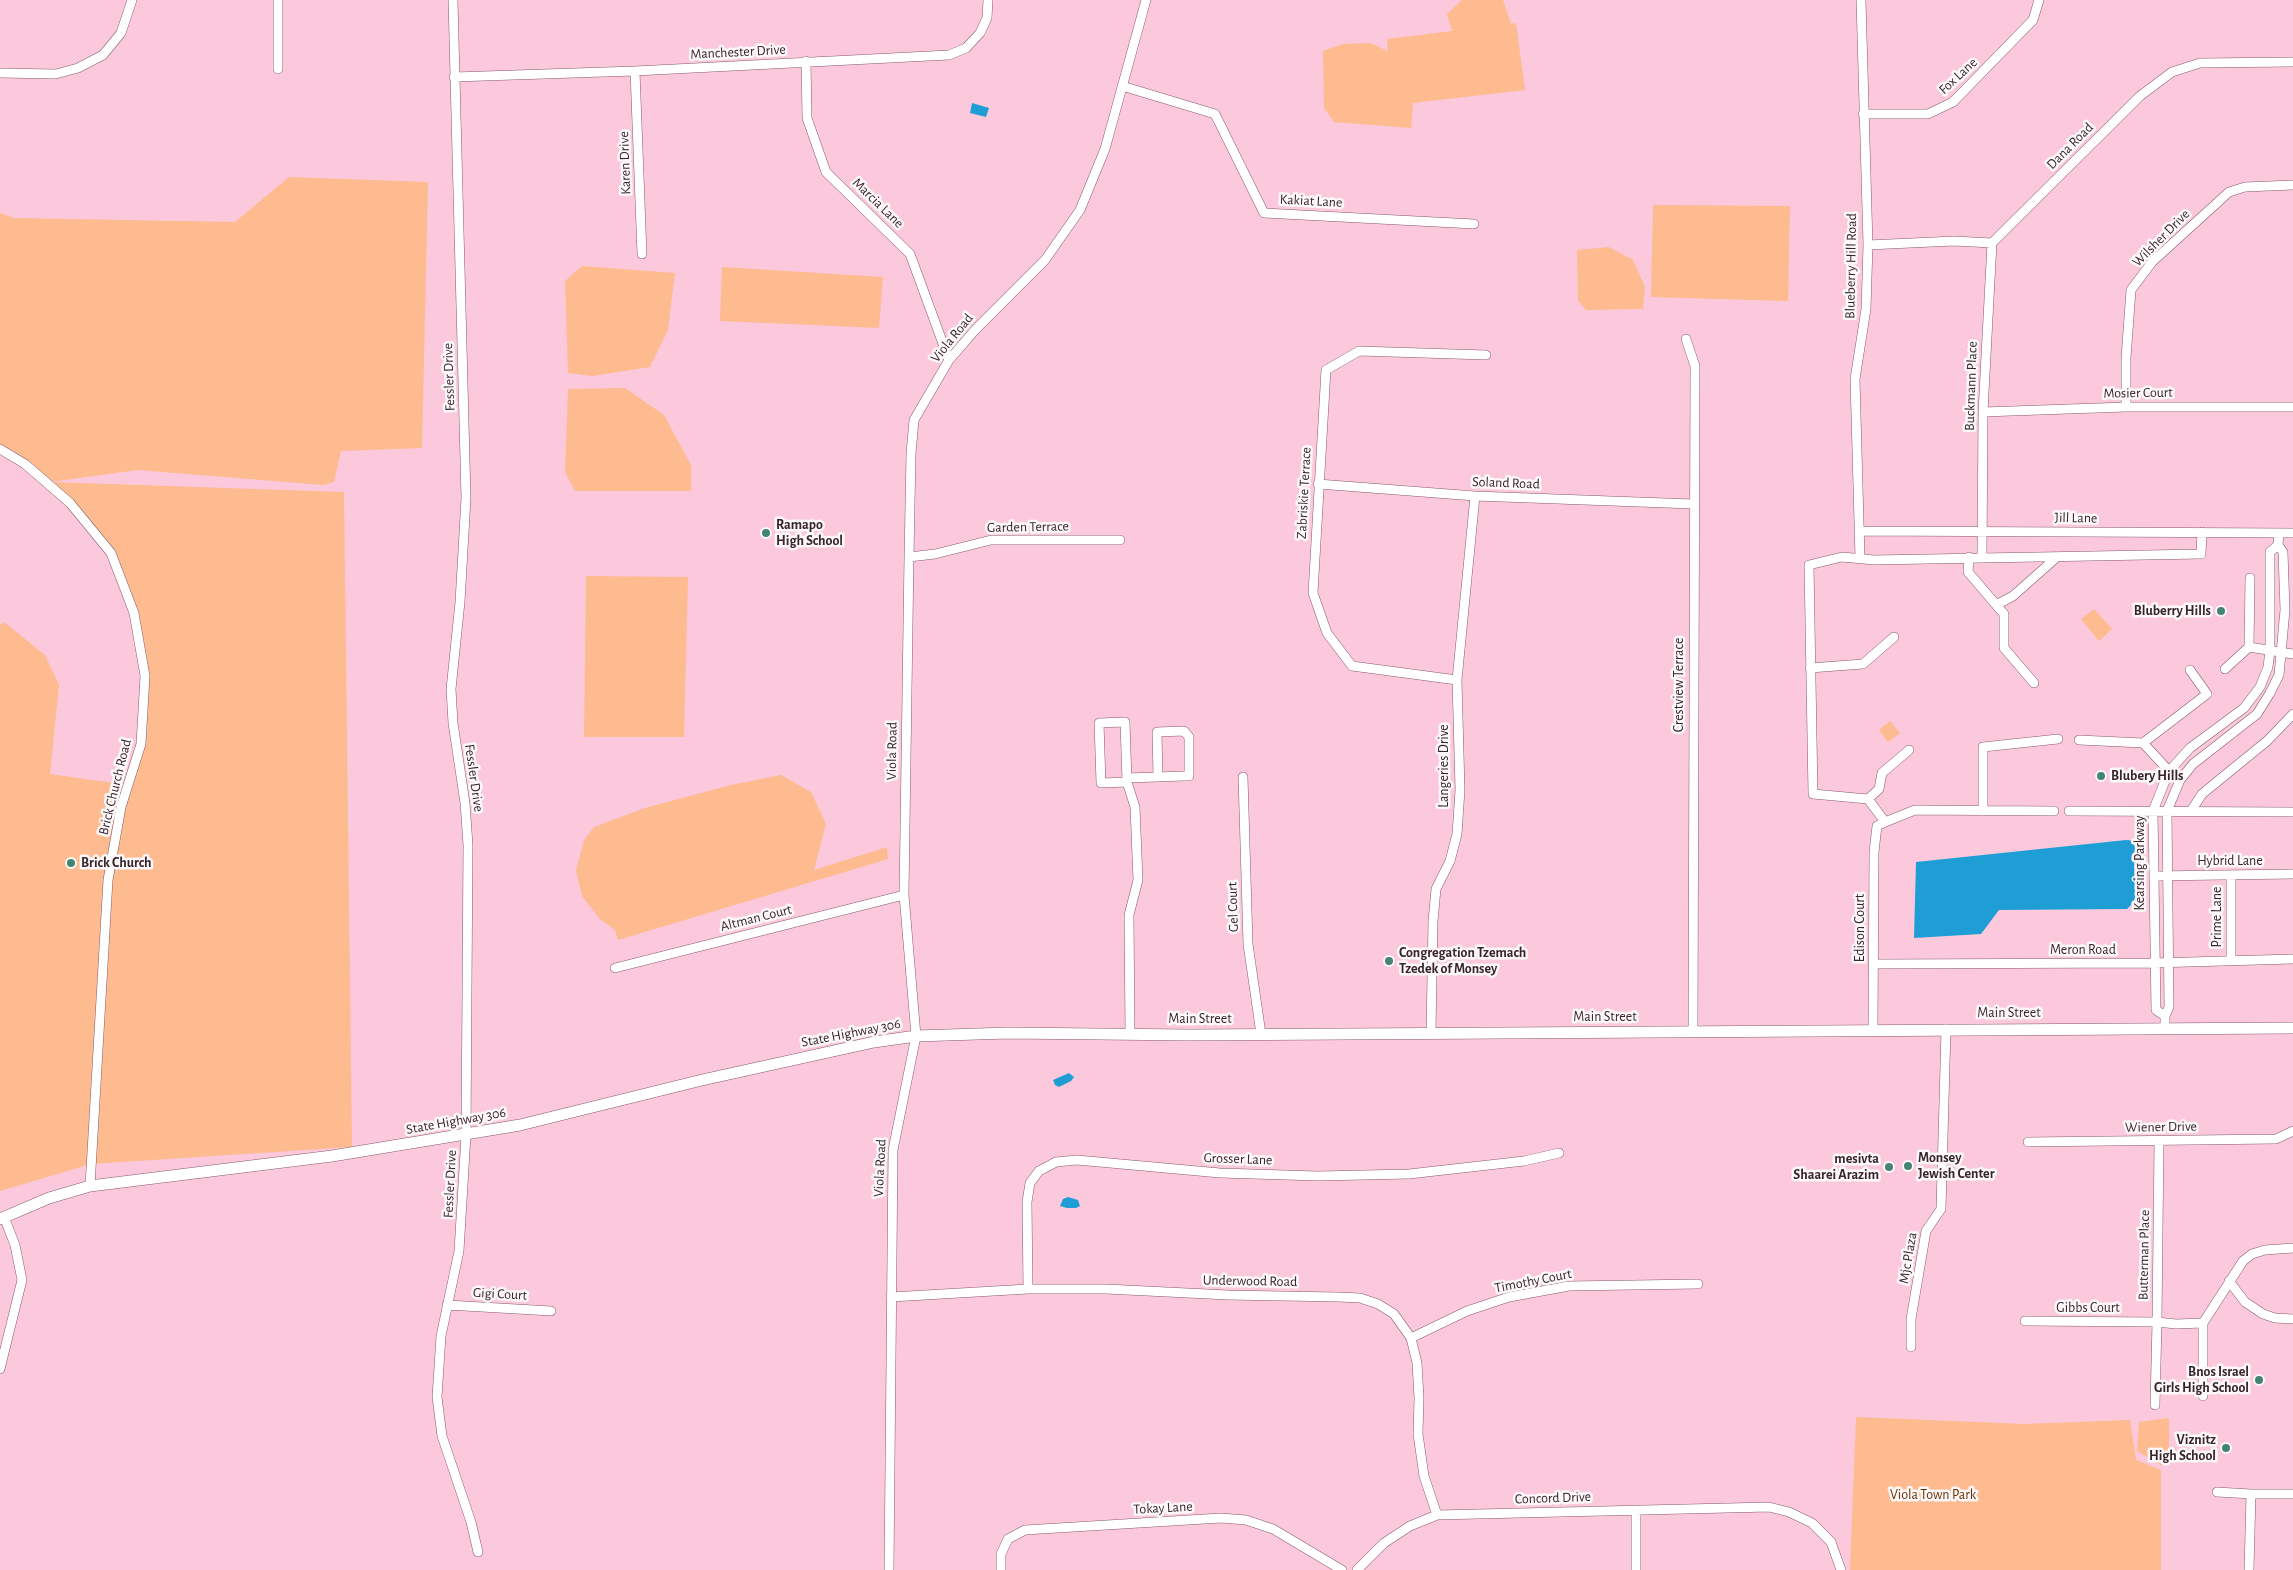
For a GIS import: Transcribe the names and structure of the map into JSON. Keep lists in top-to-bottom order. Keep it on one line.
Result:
{"streets":{"main road":["Main Street","State Highway 306"],"street":["Manchester Drive","Fox Lane","Dana Road","Karen Drive","Kakiat Lane","Marcia Lane","Wilsher Drive","Blueberry Hill Road","Viola Road","Fessler Drive","Buckmann Place","Mosier Court","Soland Road","Zabriskie Terrace","Jill Lane","Garden Terrace","Crestview Terrace","Langeries Drive","Brick Church Road","Hybrid Lane","Kearsing Parkway","Gel Court","Prime Lane","Altman Court","Edison Court","Meron Road","Wiener Drive","Grosser Lane","Butterman Place","Mjc Plaza","Underwood Road","Timothy Court","Gigi Court","Gibbs Court","Concord Drive","Tokay Lane"]},"crossings":[["Manchester Drive","Karen Drive"],["Manchester Drive","Marcia Lane"],["Manchester Drive","Fessler Drive"],["Fox Lane","Blueberry Hill Road"],["Dana Road","Buckmann Place"],["Kakiat Lane","Viola Road"],["Marcia Lane","Viola Road"],["Wilsher Drive","Mosier Court"],["Blueberry Hill Road","Jill Lane"],["Viola Road","Garden Terrace"],["Viola Road","Altman Court"],["Viola Road","Main Street"],["Viola Road","State Highway 306"],["Viola Road","Underwood Road"],["Fessler Drive","State Highway 306"],["Fessler Drive","Gigi Court"],["Buckmann Place","Mosier Court"],["Buckmann Place","Jill Lane"],["Soland Road","Zabriskie Terrace"],["Soland Road","Crestview Terrace"],["Soland Road","Langeries Drive"],["Zabriskie Terrace","Langeries Drive"],["Jill Lane","Kearsing Parkway"],["Crestview Terrace","Main Street"],["Langeries Drive","Main Street"],["Brick Church Road","State Highway 306"],["Hybrid Lane","Kearsing Parkway"],["Hybrid Lane","Prime Lane"],["Kearsing Parkway","Meron Road"],["Kearsing Parkway","Main Street"],["Gel Court","Main Street"],["Prime Lane","Meron Road"],["Edison Court","Meron Road"],["Edison Court","Main Street"],["Main Street","State Highway 306"],["Main Street","Mjc Plaza"],["Wiener Drive","Butterman Place"],["Grosser Lane","Underwood Road"],["Butterman Place","Gibbs Court"],["Underwood Road","Timothy Court"],["Underwood Road","Concord Drive"]],"parks":["Viola Town Park"],"places":["Ramapo High School","Bluberry Hills","Blubery Hills","Brick Church","Congregation Tzemach Tzedek of Monsey","Monsey Jewish Center","mesivta Shaarei Arazim","Bnos Israel Girls High School","Viznitz High School"]}
